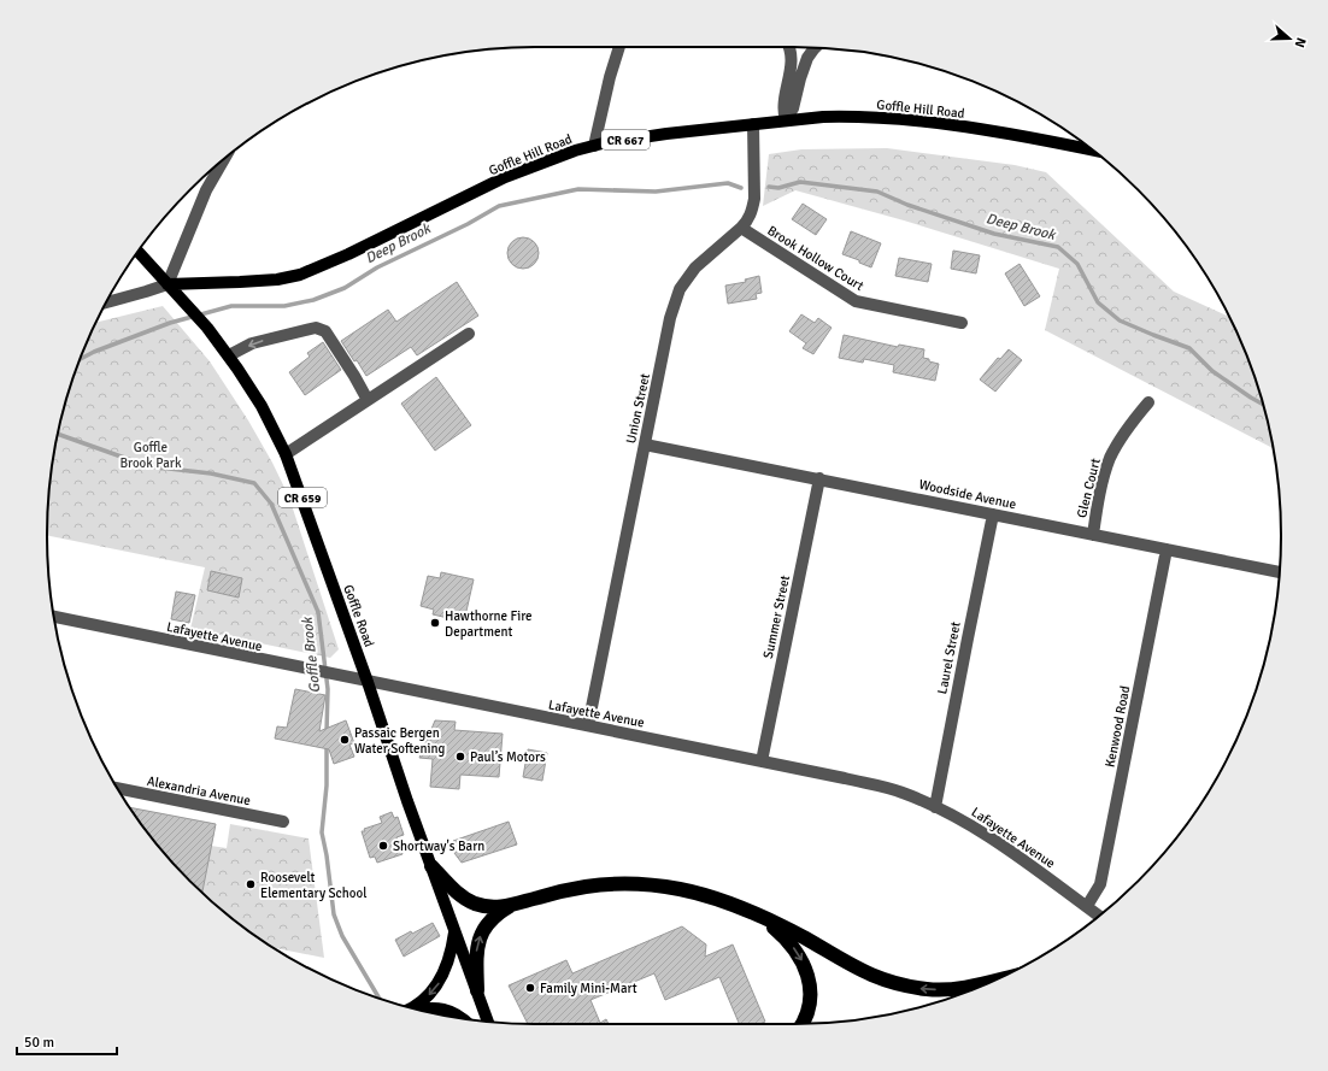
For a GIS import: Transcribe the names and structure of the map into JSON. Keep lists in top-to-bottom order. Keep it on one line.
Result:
{"streets":{"main road":["Goffle Hill Road","CR 667","CR 659","Goffle Road"],"street":["Brook Hollow Court","Union Street","Glen Court","Woodside Avenue","Summer Street","Lafayette Avenue","Laurel Street","Kenwood Road","Alexandria Avenue"]},"crossings":[["Goffle Hill Road","Union Street"],["Goffle Hill Road","Goffle Road"],["Brook Hollow Court","Union Street"],["Union Street","Woodside Avenue"],["Union Street","Lafayette Avenue"],["Glen Court","Woodside Avenue"],["Woodside Avenue","Summer Street"],["Woodside Avenue","Laurel Street"],["Woodside Avenue","Kenwood Road"],["Goffle Road","Lafayette Avenue"],["Summer Street","Lafayette Avenue"],["Lafayette Avenue","Laurel Street"],["Lafayette Avenue","Kenwood Road"]],"water":["Deep Brook","Goffle Brook"],"parks":["Goffle Brook Park"],"places":["Hawthorne Fire Department","Passaic Bergen Water Softening","Paul’s Motors","Shortway's Barn","Roosevelt Elementary School","Family Mini-Mart"],"scale_bar":"50 m","north":"right"}
